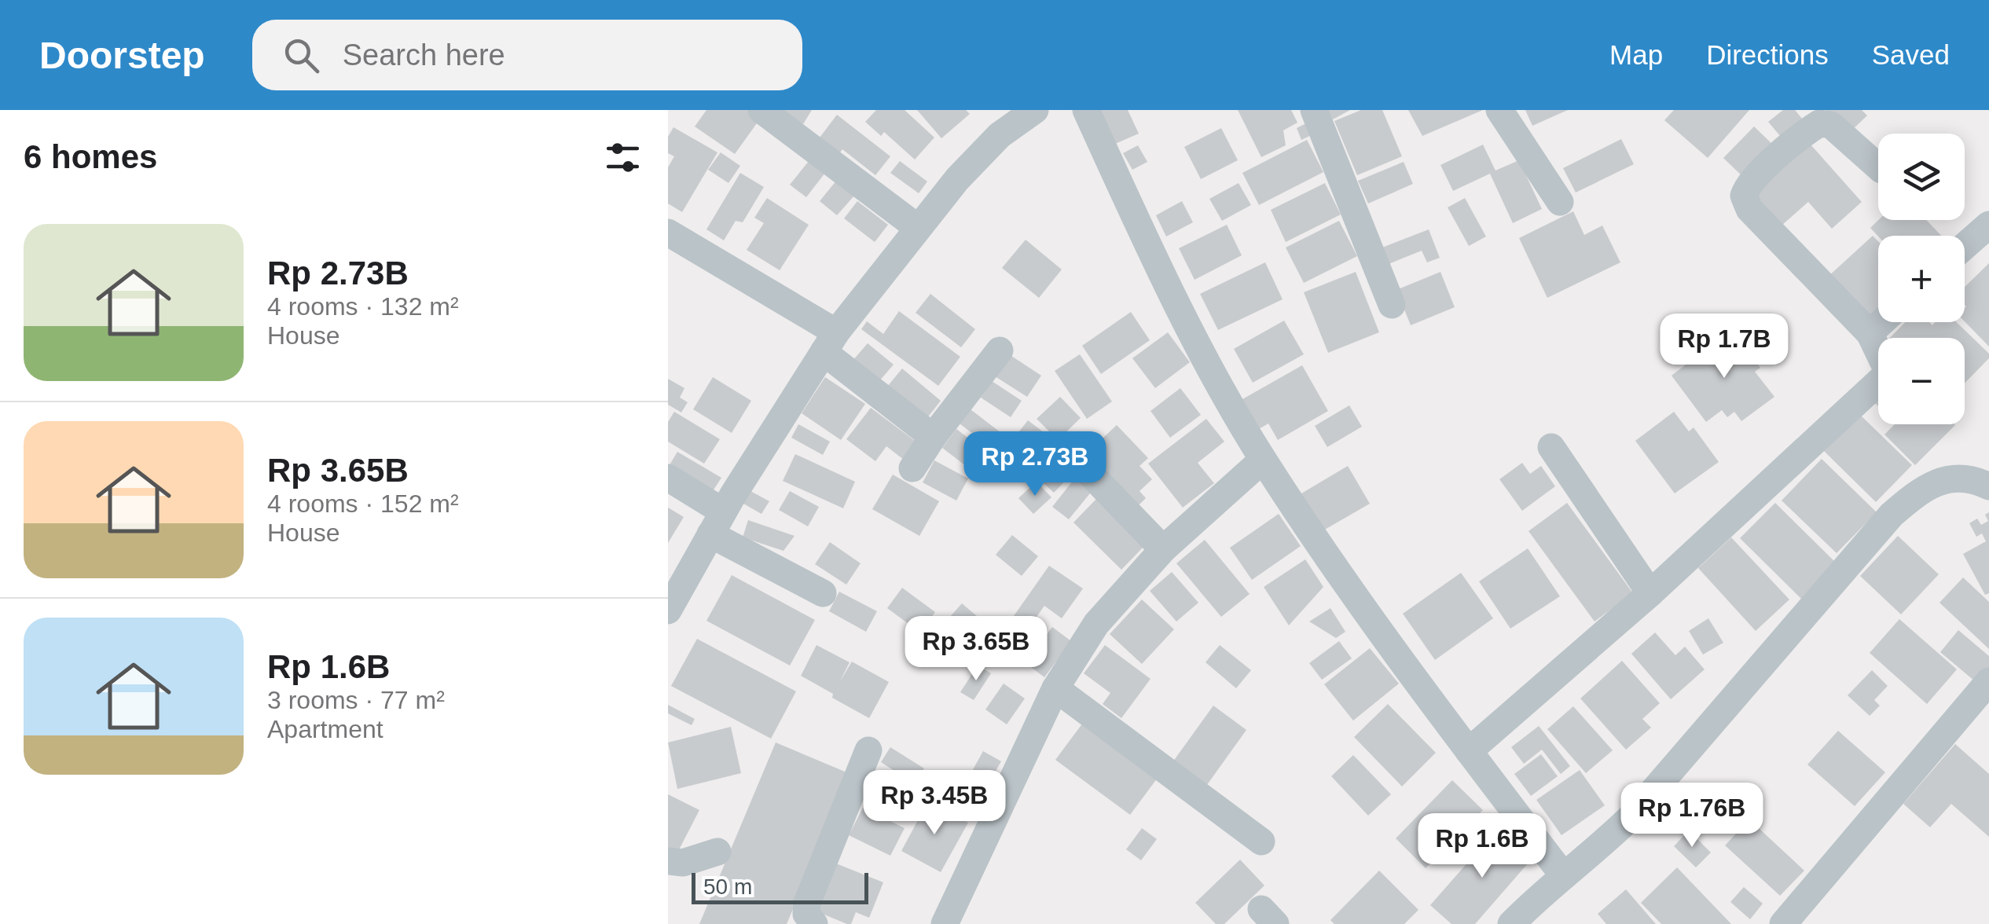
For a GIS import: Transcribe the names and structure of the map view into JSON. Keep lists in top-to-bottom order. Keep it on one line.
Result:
{"scale_bar":"50 m","page":{"header":"Doorstep","search":"Search here","nav":["Map","Directions","Saved"],"heading":"6 homes","map_buttons":["+","−"],"list":[{"name":"Rp 2.73B","note":"4 rooms · 132 m² · House"},{"name":"Rp 3.65B","note":"4 rooms · 152 m² · House"},{"name":"Rp 1.6B","note":"3 rooms · 77 m² · Apartment"}],"price":["Rp 1.7B","Rp 2.73B","Rp 3.65B","Rp 3.45B","Rp 1.76B","Rp 1.6B"],"scale":"50 m"}}
